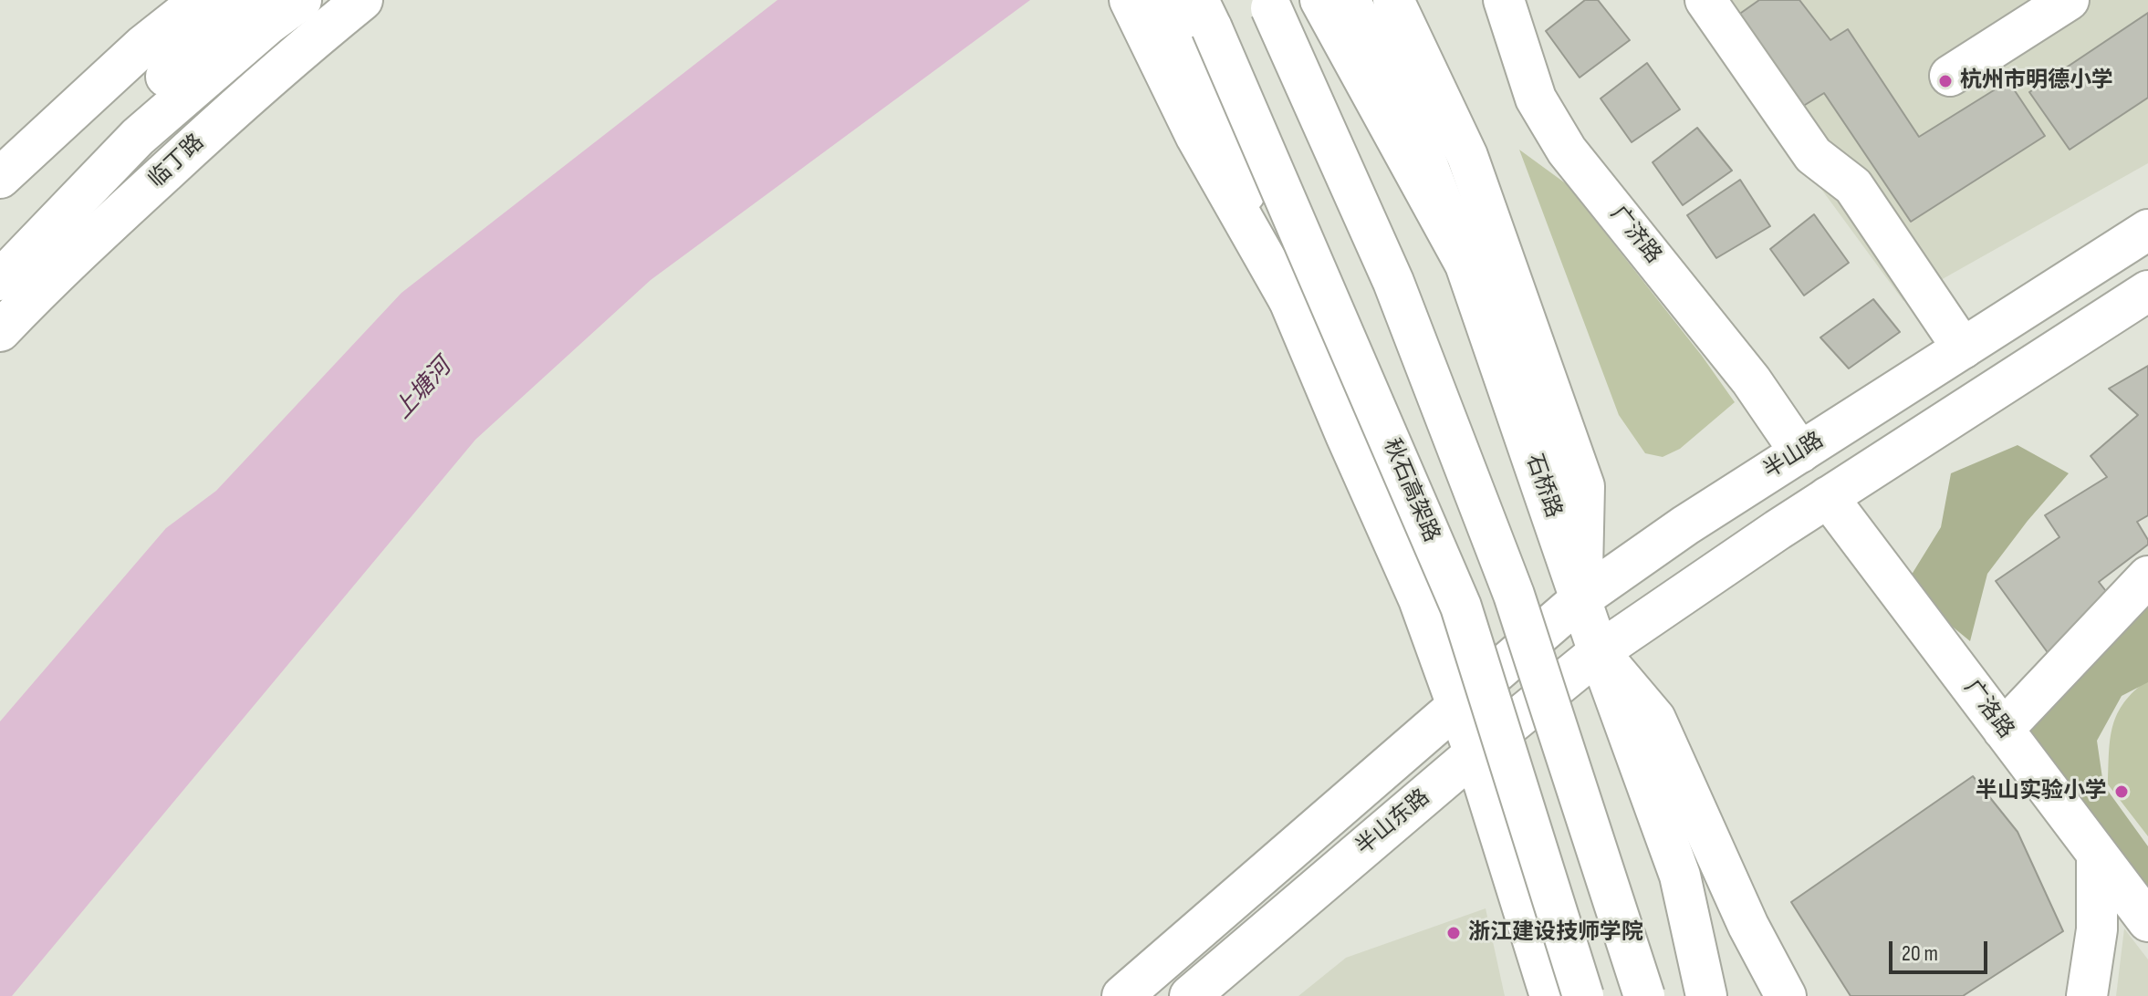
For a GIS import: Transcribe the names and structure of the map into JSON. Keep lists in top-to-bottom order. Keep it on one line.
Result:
{"streets":{"main road":["临丁路","广济路","半山路","石桥路","秋石高架路","广洛路","半山东路"]},"crossings":[["广济路","半山路"],["半山路","石桥路"],["石桥路","半山东路"]],"water":["上塘河"],"places":["杭州市明德小学","半山实验小学","浙江建设技师学院"],"scale_bar":"20 m"}
